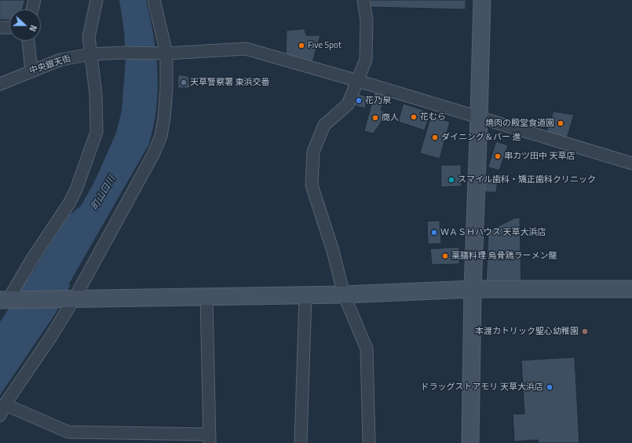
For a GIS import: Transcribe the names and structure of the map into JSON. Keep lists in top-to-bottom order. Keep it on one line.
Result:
{"streets":{"street":["中央銀天街"]},"water":["町山口川"],"places":["Five Spot","天草警察署 東浜交番","花乃泉","花むら","商人","焼肉の殿堂食道園","ダイニング＆バー 進","串カツ田中 天草店","スマイル歯科・矯正歯科クリニック","ＷＡＳＨハウス 天草大浜店","薬膳料理 烏骨鶏ラーメン龍","本渡カトリック聖心幼稚園","ドラッグストアモリ 天草大浜店"],"north":"right"}
